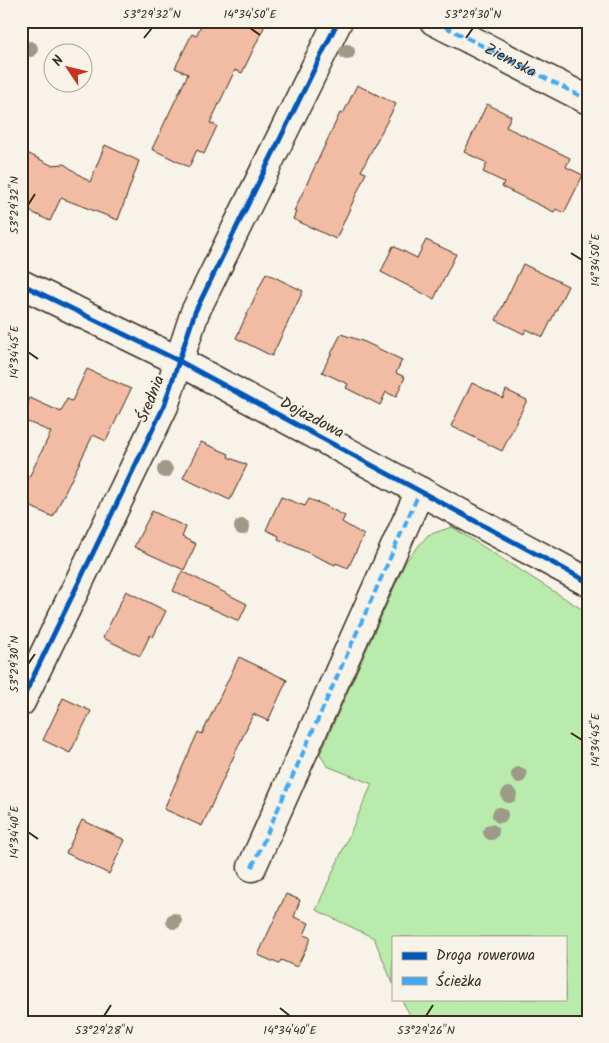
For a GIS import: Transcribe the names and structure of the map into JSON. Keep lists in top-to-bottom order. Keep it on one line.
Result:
{"streets":{"street":["Ziemska","Średnia","Dojazdowa"]},"crossings":[["Średnia","Dojazdowa"]],"legend":["Droga rowerowa","Ścieżka"],"north":"top left","coordinates":["53°29'32\"N","14°34'50\"E","53°29'30\"N","14°34'45\"E","14°34'40\"E","53°29'28\"N","53°29'26\"N"]}
